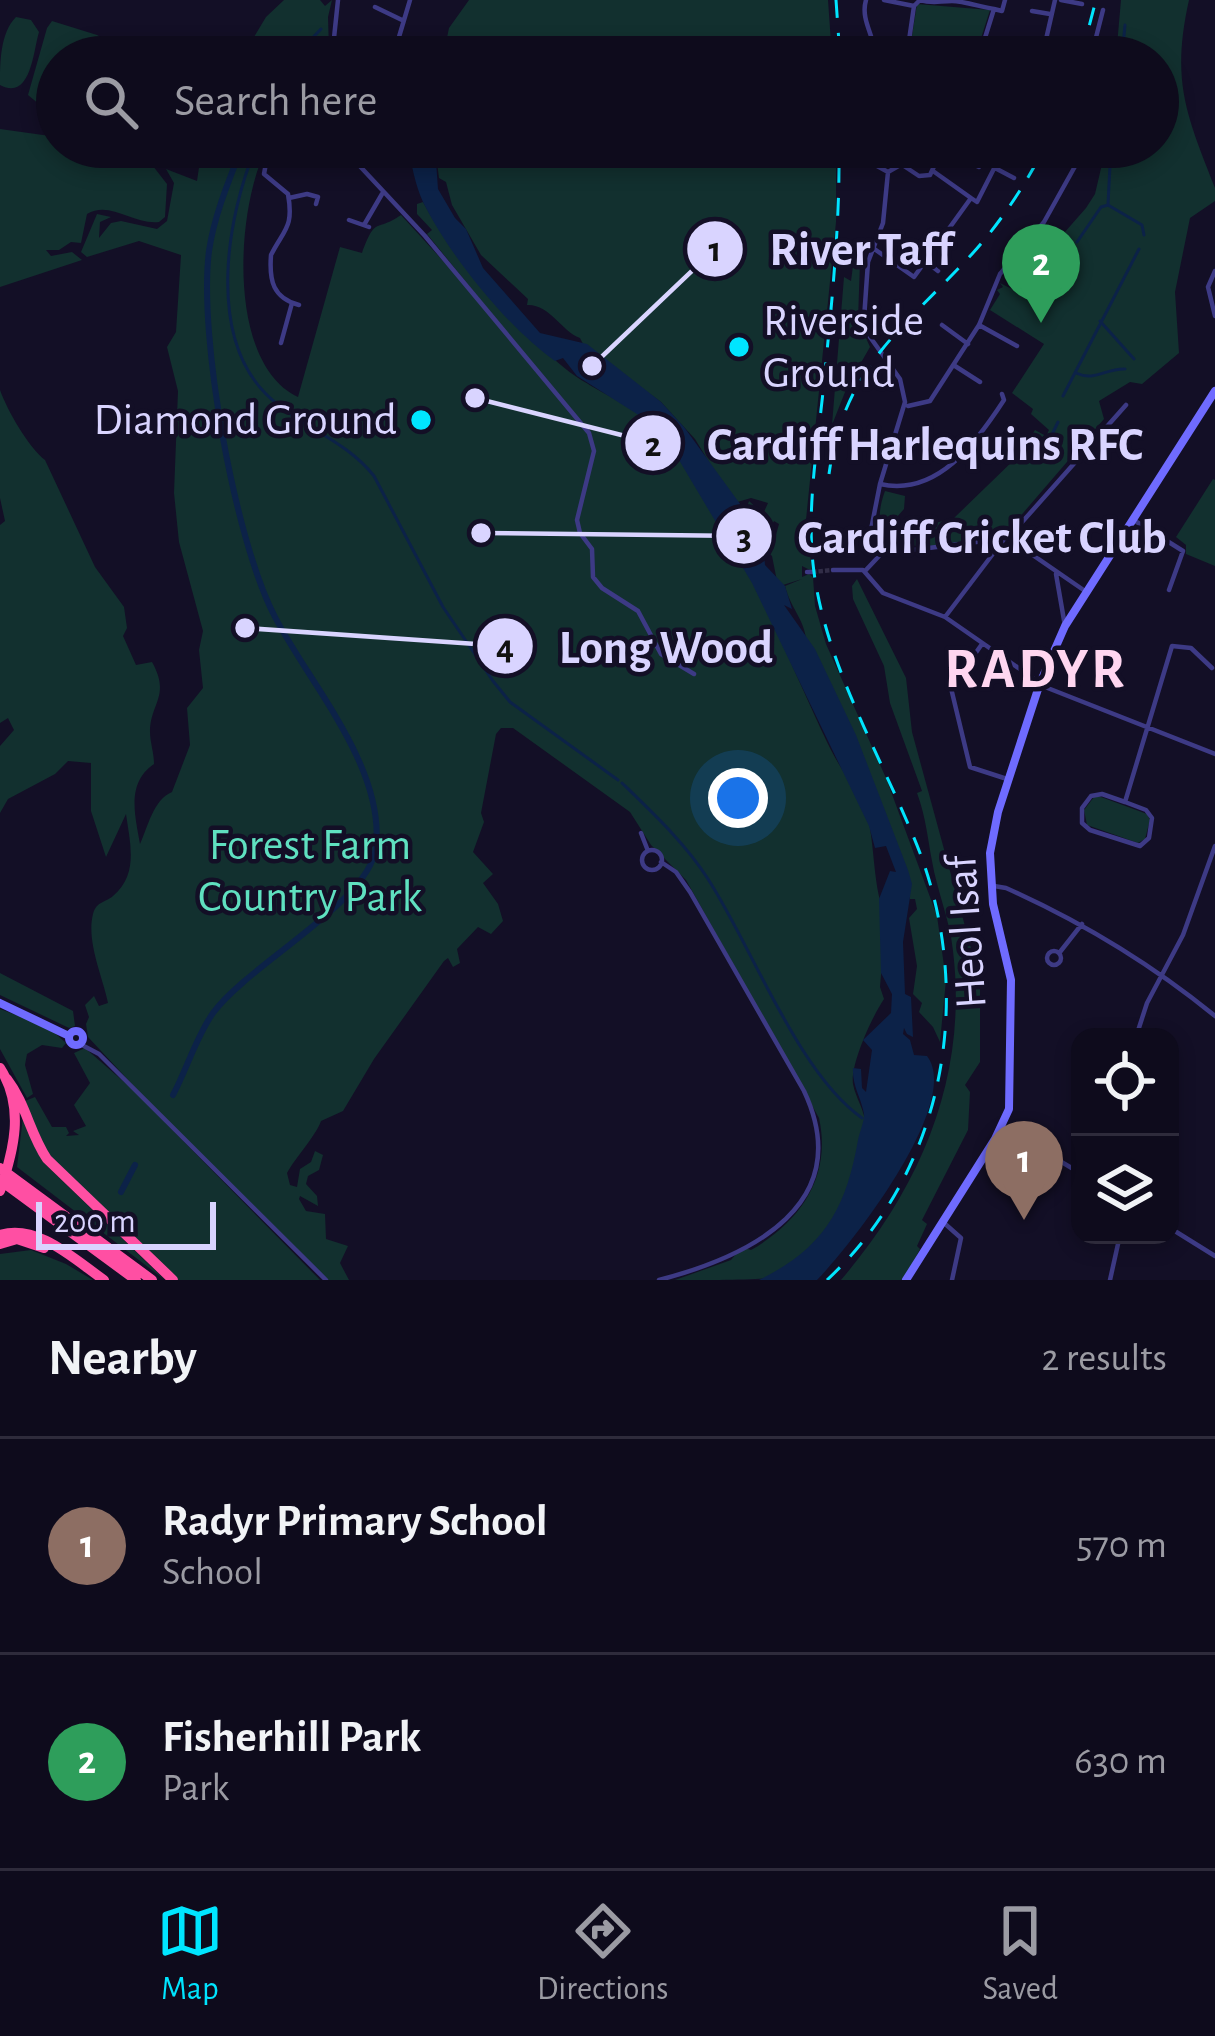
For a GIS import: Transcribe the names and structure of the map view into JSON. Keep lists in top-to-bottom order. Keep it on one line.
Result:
{"streets":{"main road":["Heol Isaf"]},"districts":["RADYR"],"parks":["Forest Farm Country Park"],"places":["Riverside Ground","River Taff","Cardiff Harlequins RFC","Diamond Ground","Cardiff Cricket Club","Long Wood"],"scale_bar":"200 m","page":{"search":"Search here","pins":["2","1"],"scale":"200 m","heading":["Nearby","2 results"],"list":[{"mark":"1","name":"Radyr Primary School","note":"School","value":"570 m"},{"mark":"2","name":"Fisherhill Park","note":"Park","value":"630 m"}],"nav":["Map","Directions","Saved"]}}
